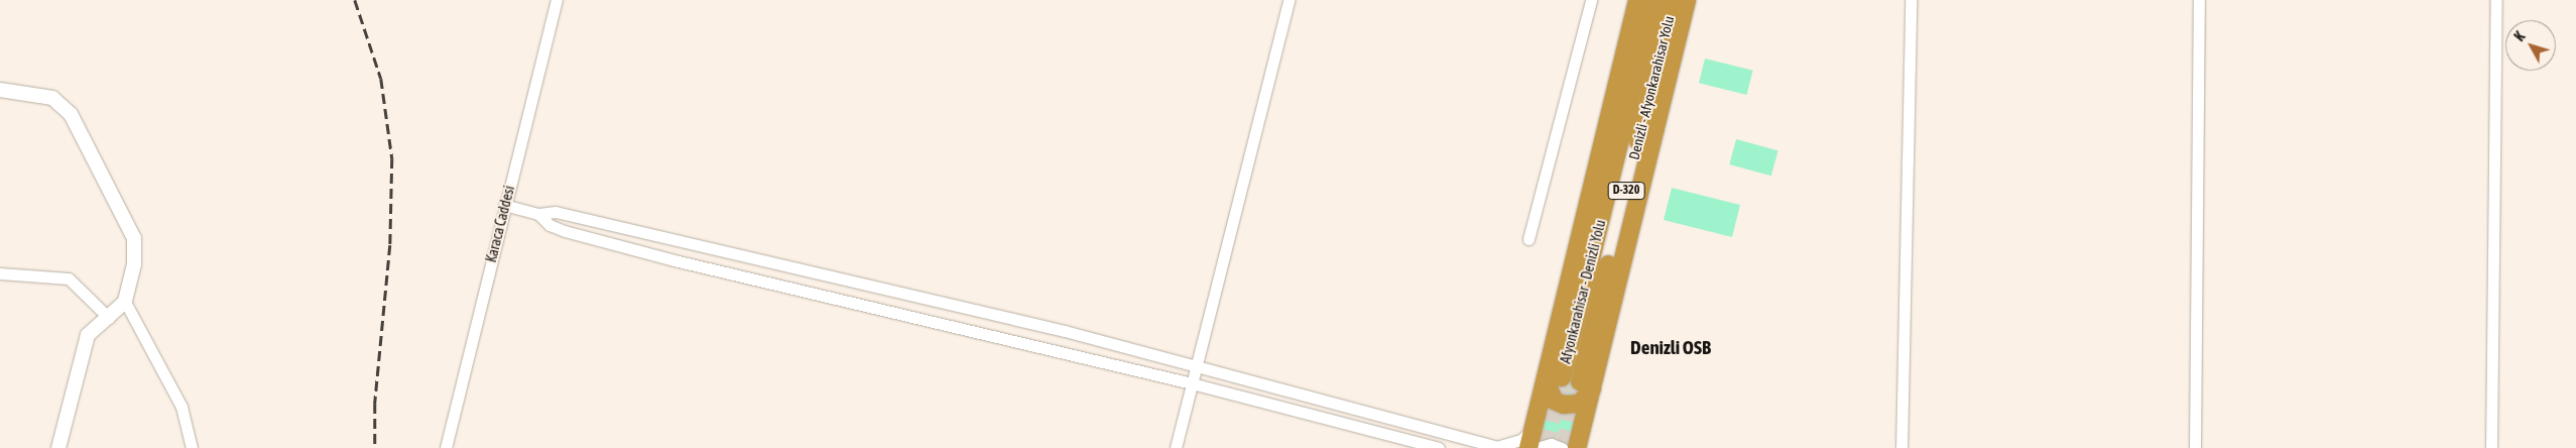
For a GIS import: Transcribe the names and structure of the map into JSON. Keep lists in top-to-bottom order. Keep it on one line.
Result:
{"streets":{"highway":["Denizli - Afyonkarahisar Yolu","D-320","Afyonkarahisar - Denizli Yolu"],"street":["Karaca Caddesi"]},"districts":["Denizli OSB"],"north":"top left"}
